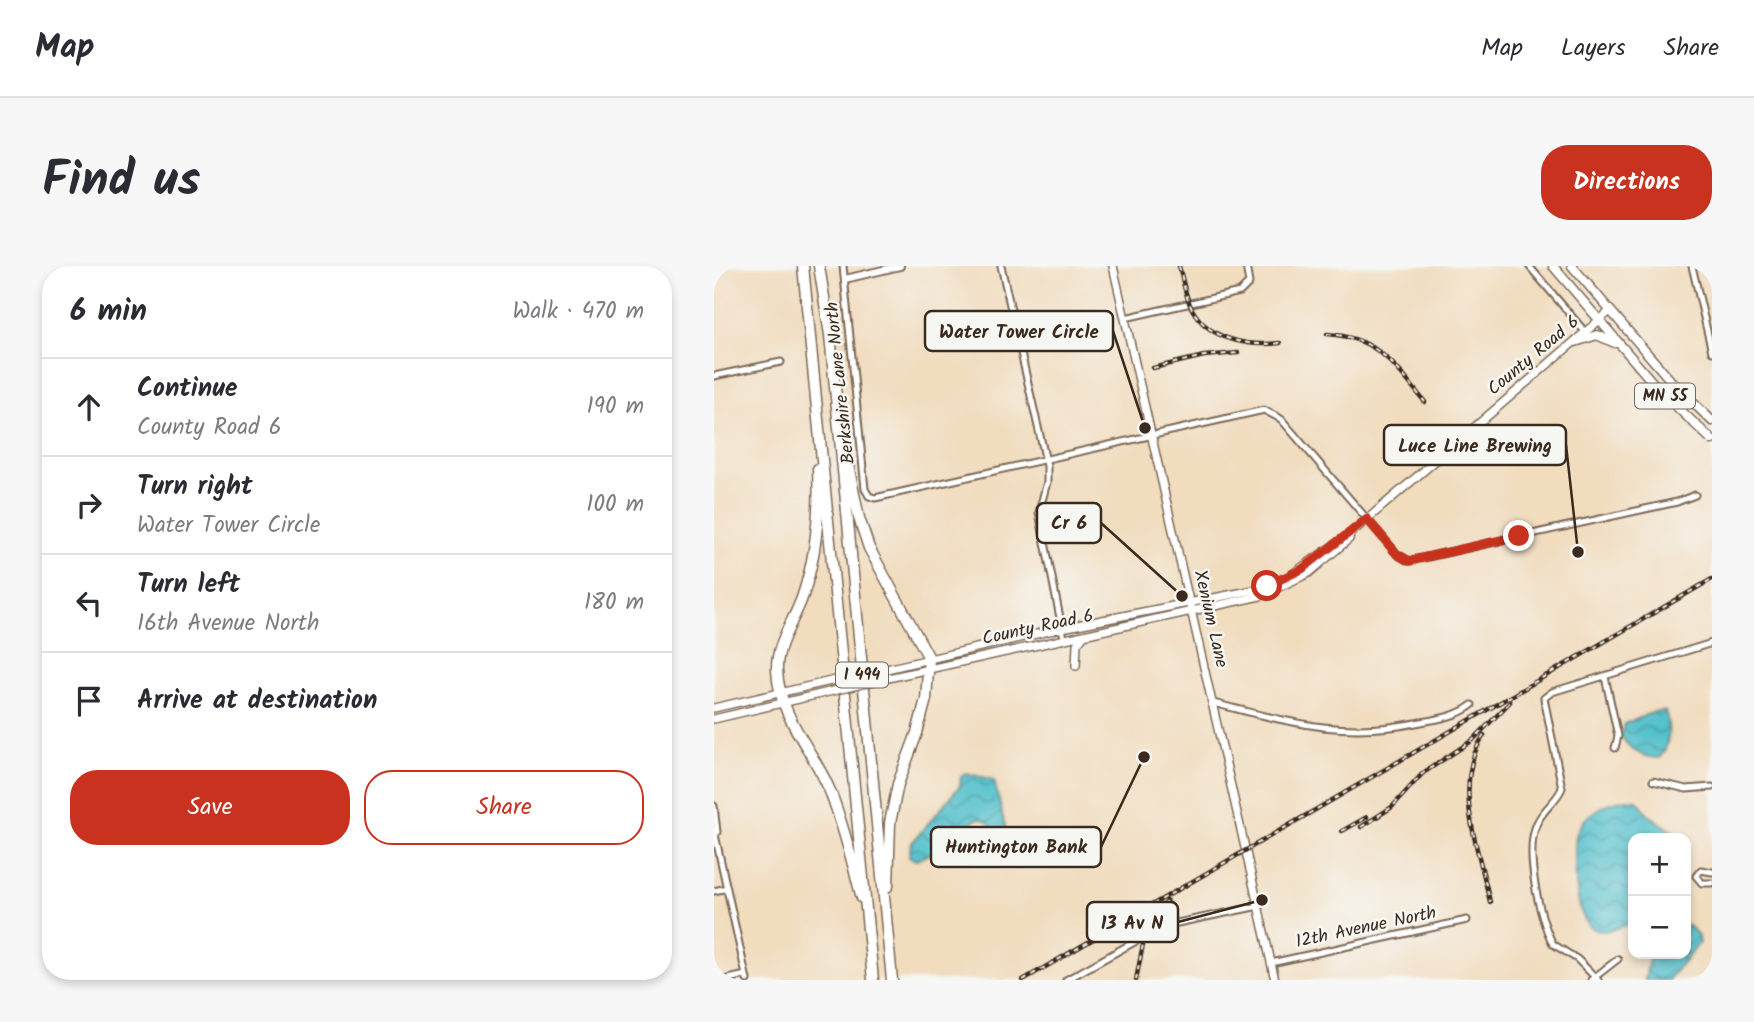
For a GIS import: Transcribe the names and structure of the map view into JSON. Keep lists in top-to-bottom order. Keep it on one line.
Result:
{"streets":{"highway":["MN 55","I 494"],"main road":["County Road 6","Xenium Lane"],"street":["Berkshire Lane North","12th Avenue North"]},"crossings":[["County Road 6","MN 55"],["County Road 6","Xenium Lane"],["Xenium Lane","12th Avenue North"]],"places":["Water Tower Circle","Luce Line Brewing","Cr 6","Huntington Bank","13 Av N"],"page":{"header":"Map","nav":["Map","Layers","Share"],"title":"Find us","buttons":["Directions",["Save","Share"]],"heading":["6 min","Walk · 470 m"],"list":[["Continue","County Road 6","190 m"],["Turn right","Water Tower Circle","100 m"],["Turn left","16th Avenue North","180 m"],"Arrive at destination"],"map_buttons":["+","−"]}}
